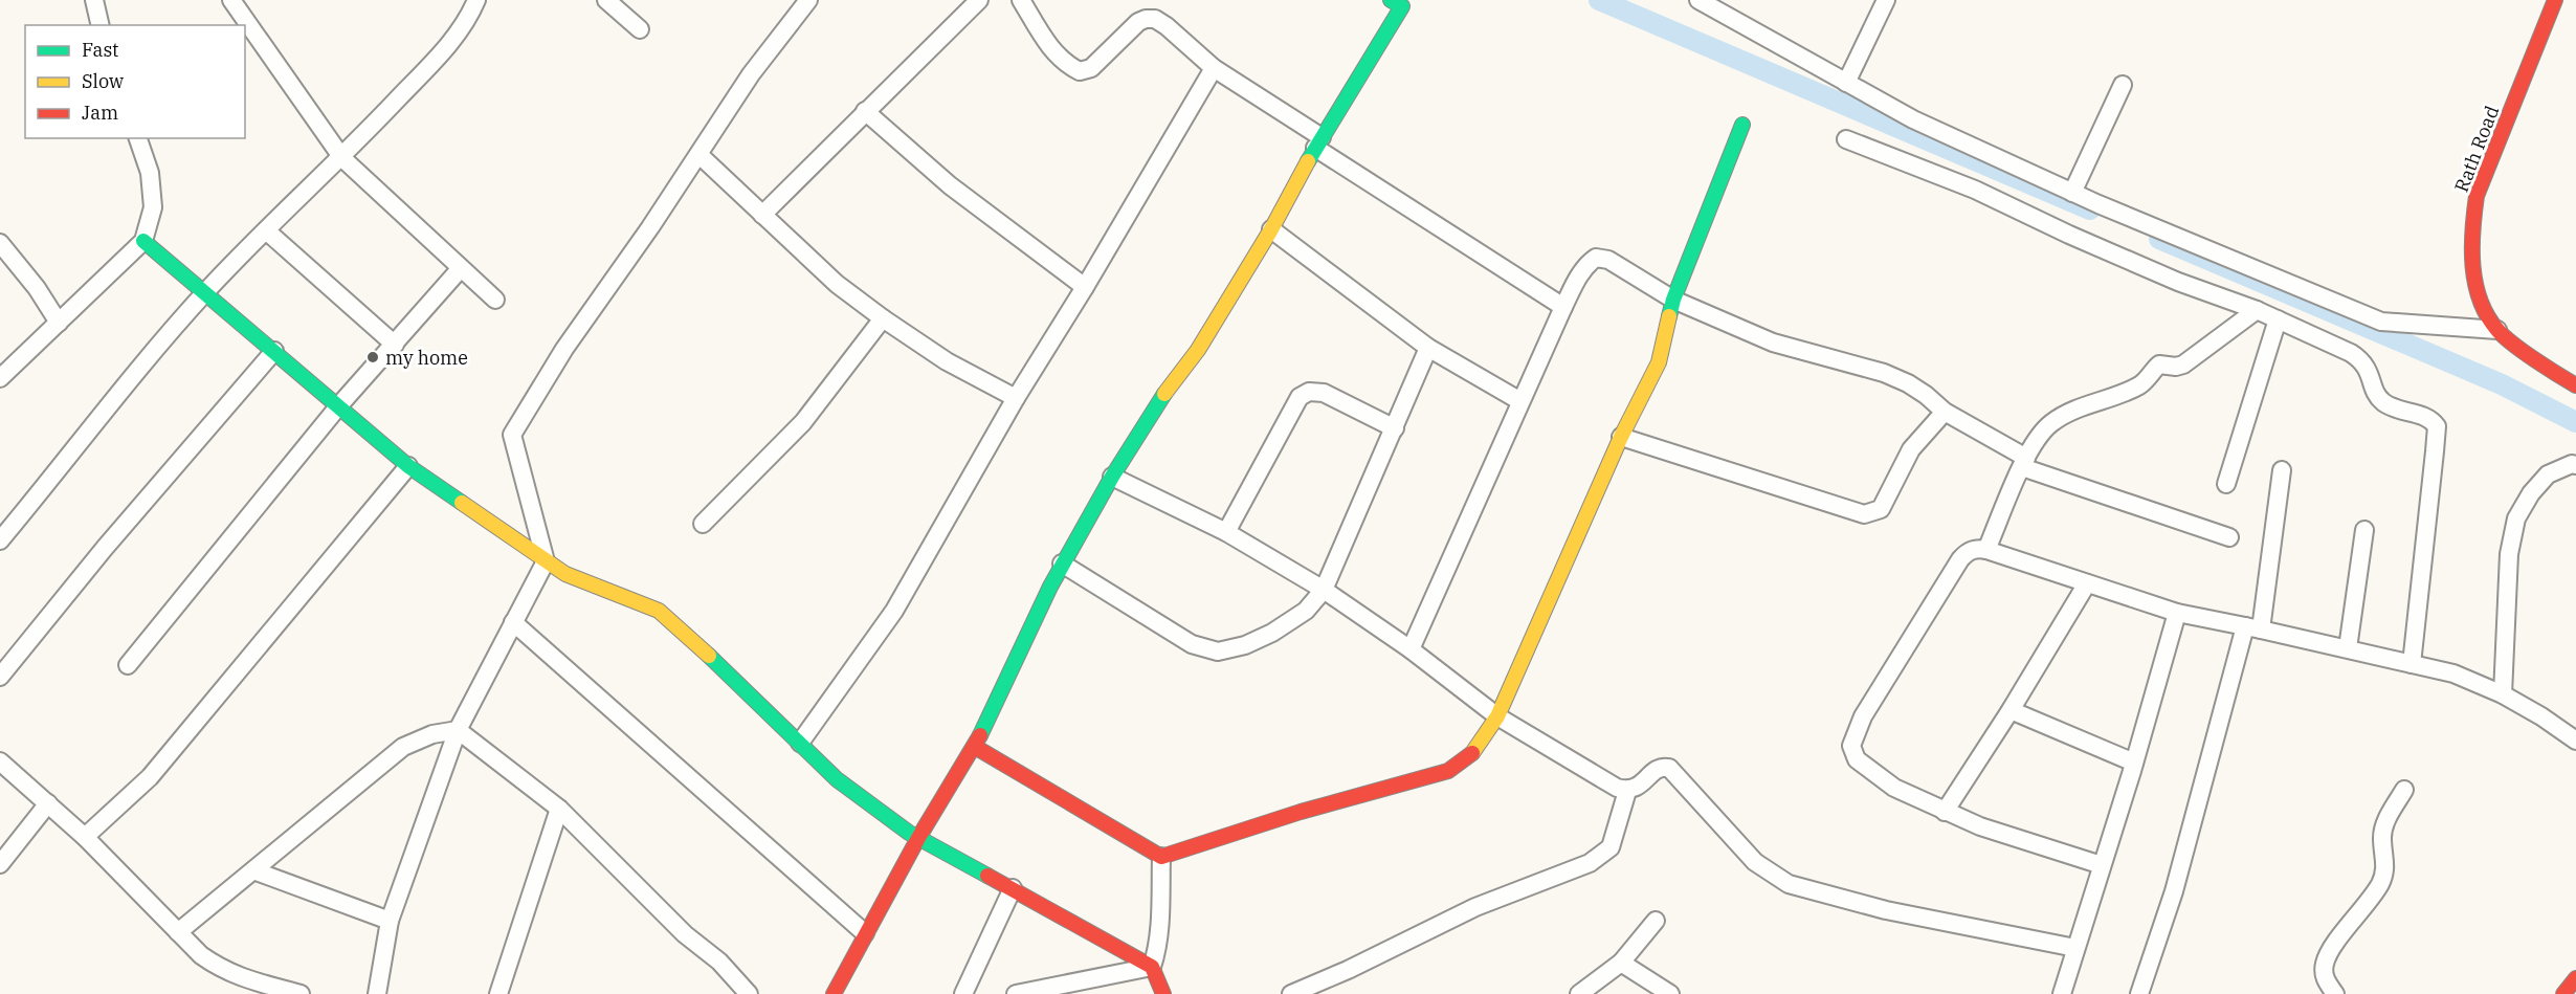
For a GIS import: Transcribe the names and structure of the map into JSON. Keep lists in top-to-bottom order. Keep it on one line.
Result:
{"streets":{"street":["Rath Road"]},"places":["my home"],"legend":["Fast","Slow","Jam"]}
